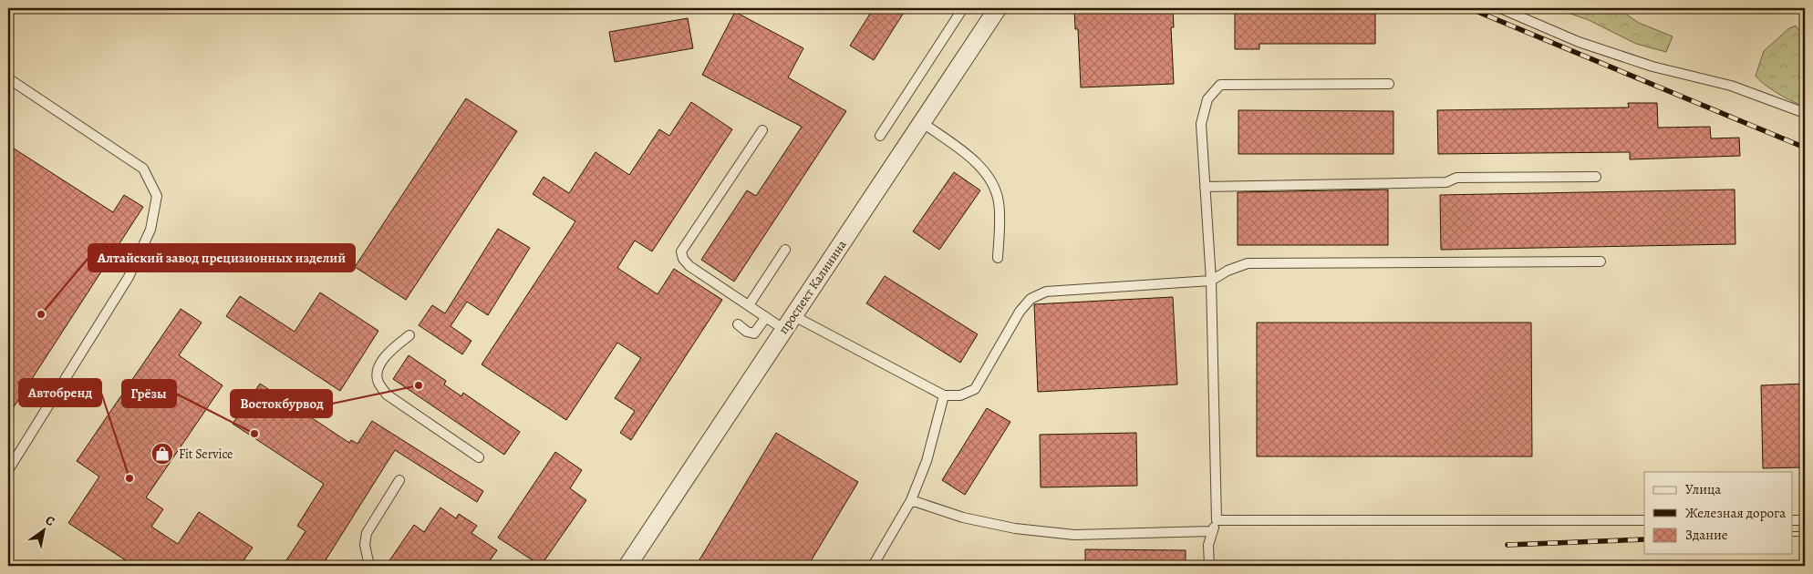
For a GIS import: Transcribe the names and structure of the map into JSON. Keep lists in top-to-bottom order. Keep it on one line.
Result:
{"streets":{"street":["проспект Калинина"]},"places":{"other":["Алтайский завод прецизионных изделий","Востокбурвод","Грёзы","Автобренд"],"shop":["Fit Service"]},"legend":["Улица","Железная дорога","Здание"],"north":"top right"}
